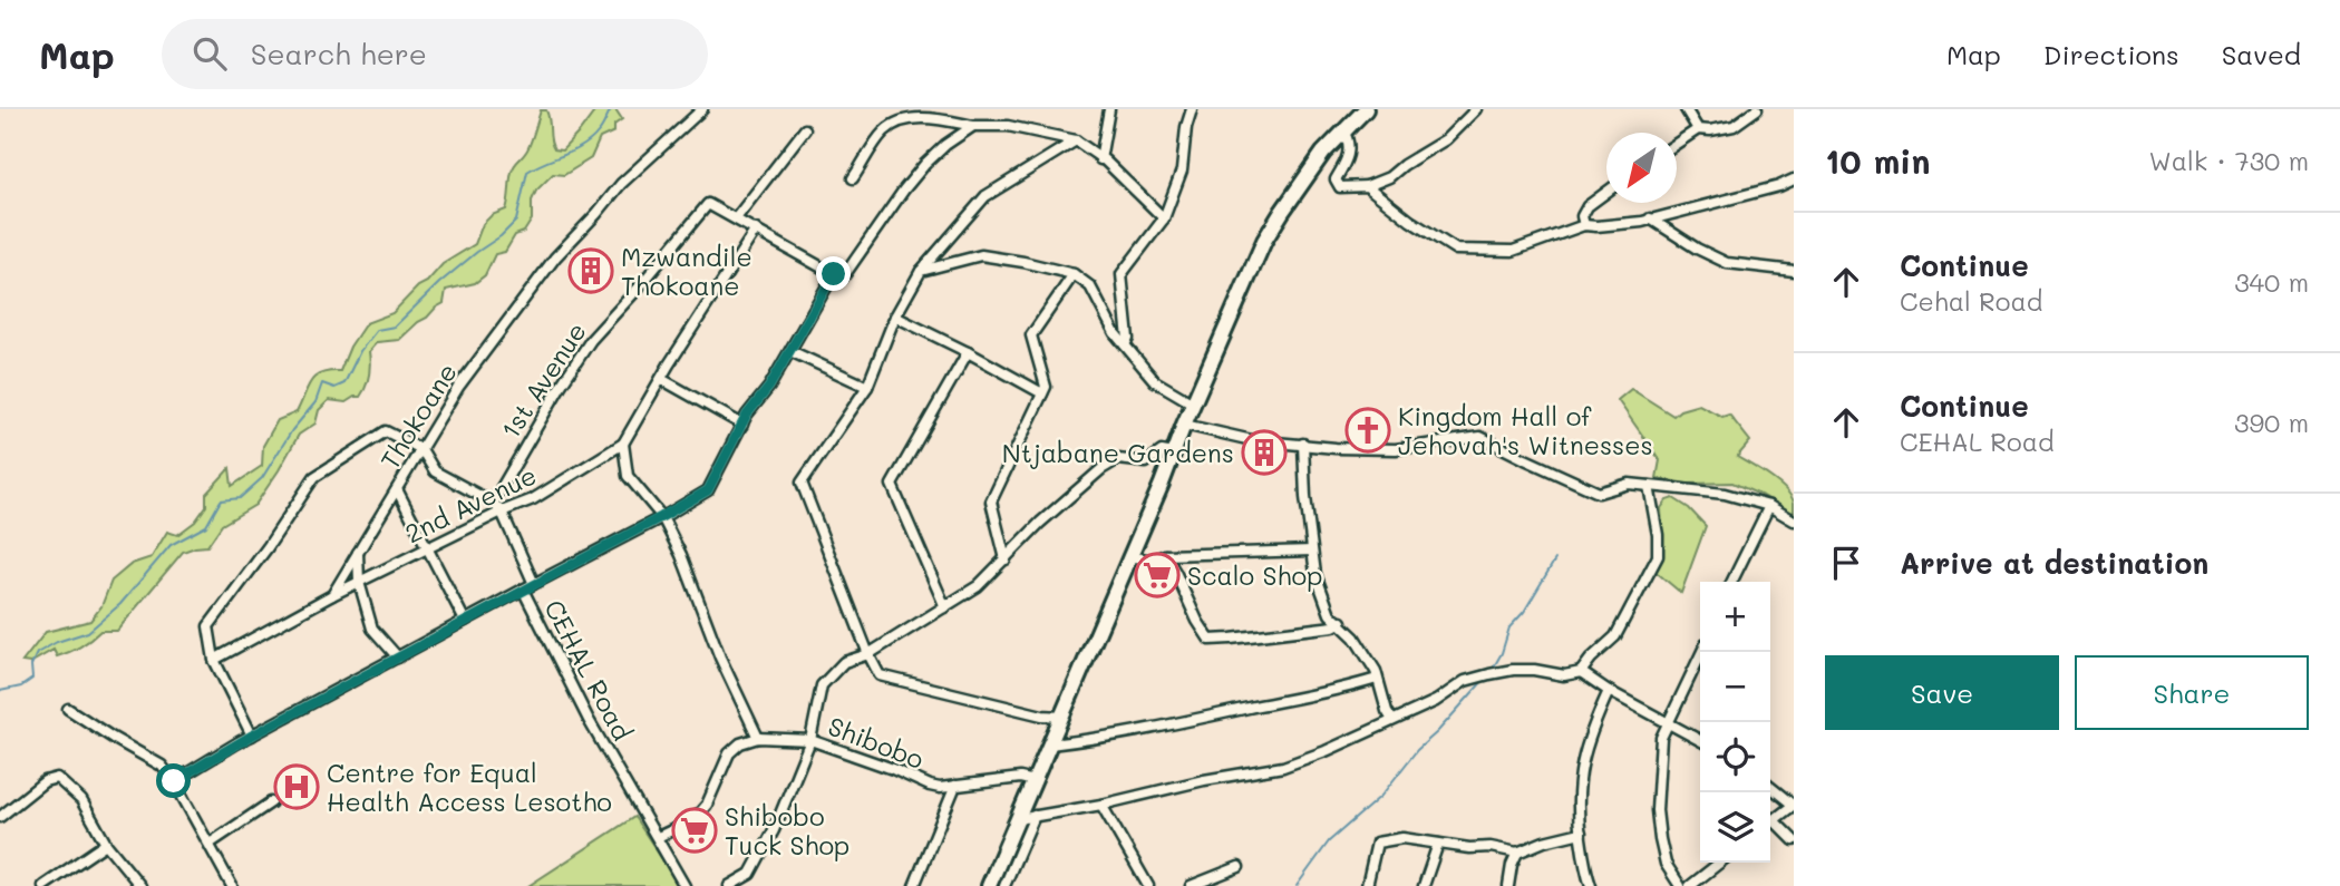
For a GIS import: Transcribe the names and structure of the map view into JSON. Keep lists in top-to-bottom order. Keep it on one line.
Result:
{"streets":{"street":["1st Avenue","Thokoane","2nd Avenue","CEHAL Road","Shibobo"]},"crossings":[["1st Avenue","2nd Avenue"],["1st Avenue","CEHAL Road"],["Thokoane","2nd Avenue"]],"places":{"building":["Mzwandile Thokoane","Ntjabane Gardens"],"church":["Kingdom Hall of Jehovah's Witnesses"],"supermarket":["Scalo Shop","Shibobo Tuck Shop"],"hospital":["Centre for Equal Health Access Lesotho"]},"north":"bottom left","page":{"header":"Map","search":"Search here","nav":["Map","Directions","Saved"],"heading":["10 min","Walk · 730 m"],"list":[["Continue","Cehal Road","340 m"],["Continue","CEHAL Road","390 m"],"Arrive at destination"],"map_buttons":["+","−"],"buttons":["Save","Share"]}}
